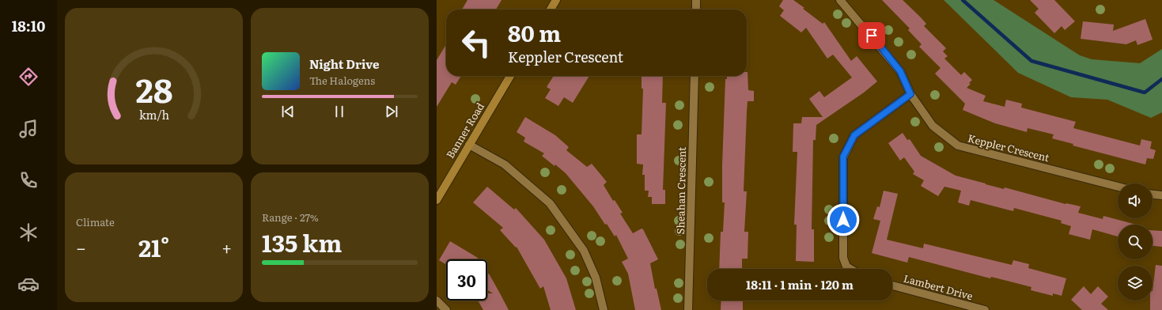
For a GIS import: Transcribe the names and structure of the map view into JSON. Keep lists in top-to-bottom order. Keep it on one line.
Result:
{"streets":{"street":["Banner Road","Keppler Crescent","Sheahan Crescent","Lambert Drive"]},"page":{"tabs":"18:10","turn":["80 m","Keppler Crescent"],"song":["Night Drive","The Halogens"],"tile":["Climate",["Range · 27%","135 km"]],"heat":["−","21°","+"],"limit":"30","trip":"18:11 · 1 min · 120 m","gauge":["28","km/h"]}}
